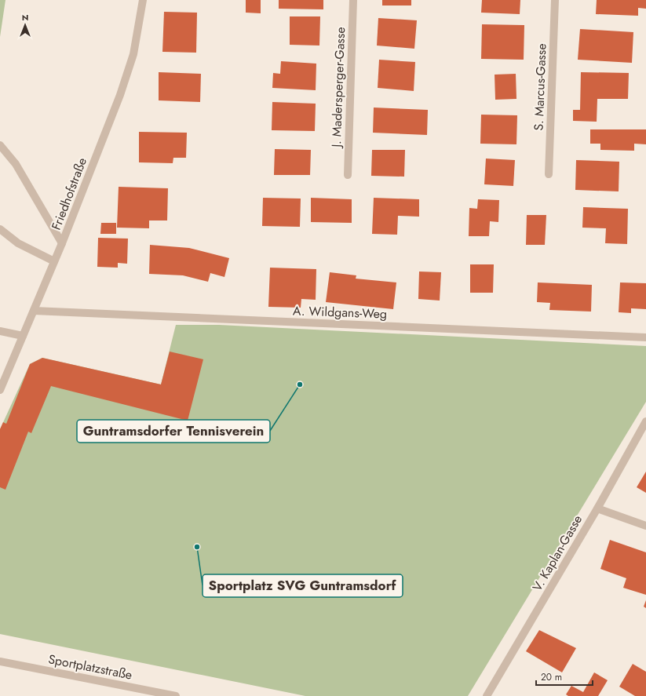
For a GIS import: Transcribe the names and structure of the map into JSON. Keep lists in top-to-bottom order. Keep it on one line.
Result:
{"streets":{"street":["J. Madersperger-Gasse","S. Marcus-Gasse","Friedhofstraße","A. Wildgans-Weg","V. Kaplan-Gasse","Sportplatzstraße"]},"crossings":[["Friedhofstraße","A. Wildgans-Weg"]],"places":["Guntramsdorfer Tennisverein","Sportplatz SVG Guntramsdorf"],"scale_bar":"20 m","north":"top"}
